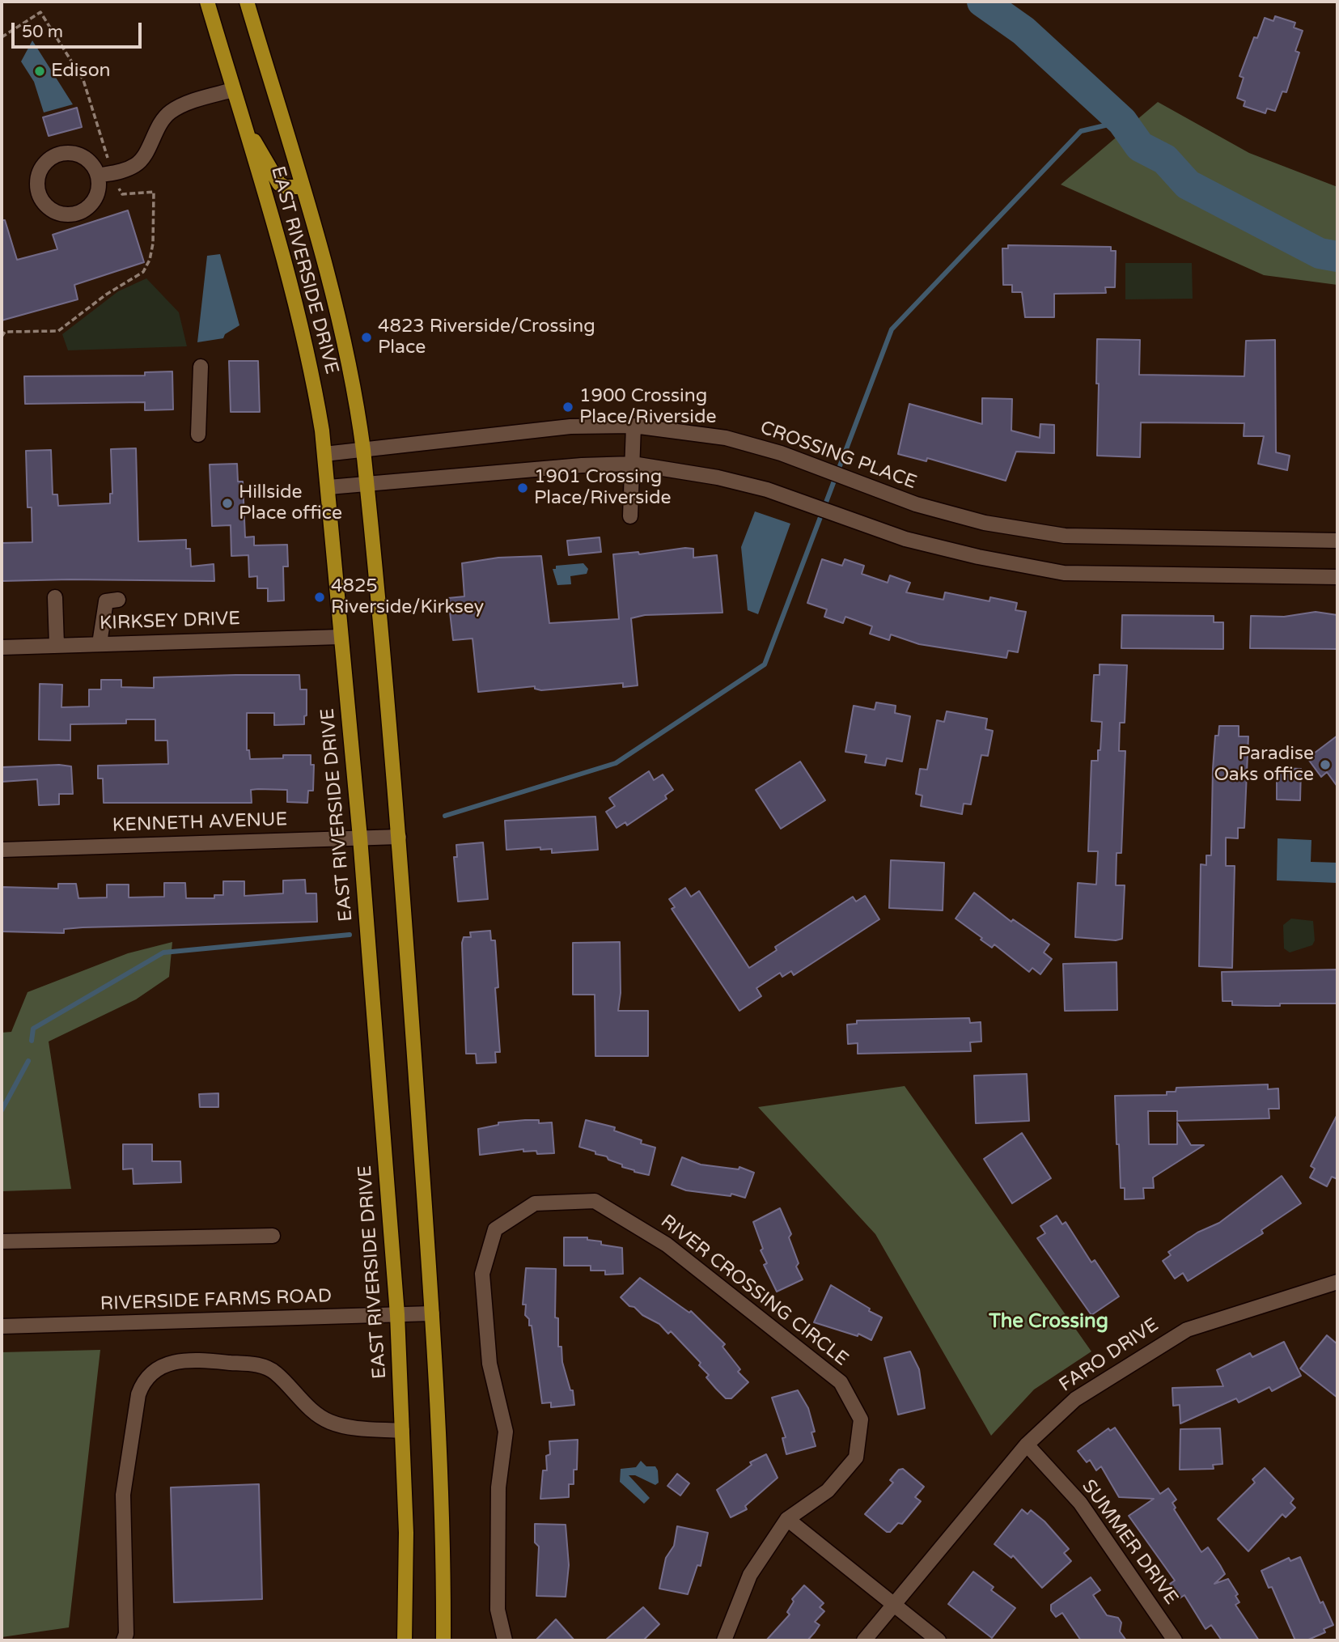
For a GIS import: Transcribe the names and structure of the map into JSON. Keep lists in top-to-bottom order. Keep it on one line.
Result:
{"streets":{"main road":["EAST RIVERSIDE DRIVE"],"street":["CROSSING PLACE","KIRKSEY DRIVE","KENNETH AVENUE","RIVER CROSSING CIRCLE","RIVERSIDE FARMS ROAD","FARO DRIVE","SUMMER DRIVE"]},"crossings":[["EAST RIVERSIDE DRIVE","CROSSING PLACE"],["EAST RIVERSIDE DRIVE","KIRKSEY DRIVE"],["EAST RIVERSIDE DRIVE","KENNETH AVENUE"],["EAST RIVERSIDE DRIVE","RIVERSIDE FARMS ROAD"],["FARO DRIVE","SUMMER DRIVE"]],"districts":["The Crossing"],"places":["Edison","4823 Riverside/Crossing Place","1900 Crossing Place/Riverside","1901 Crossing Place/Riverside","Hillside Place office","4825 Riverside/Kirksey","Paradise Oaks office"],"scale_bar":"50 m"}
